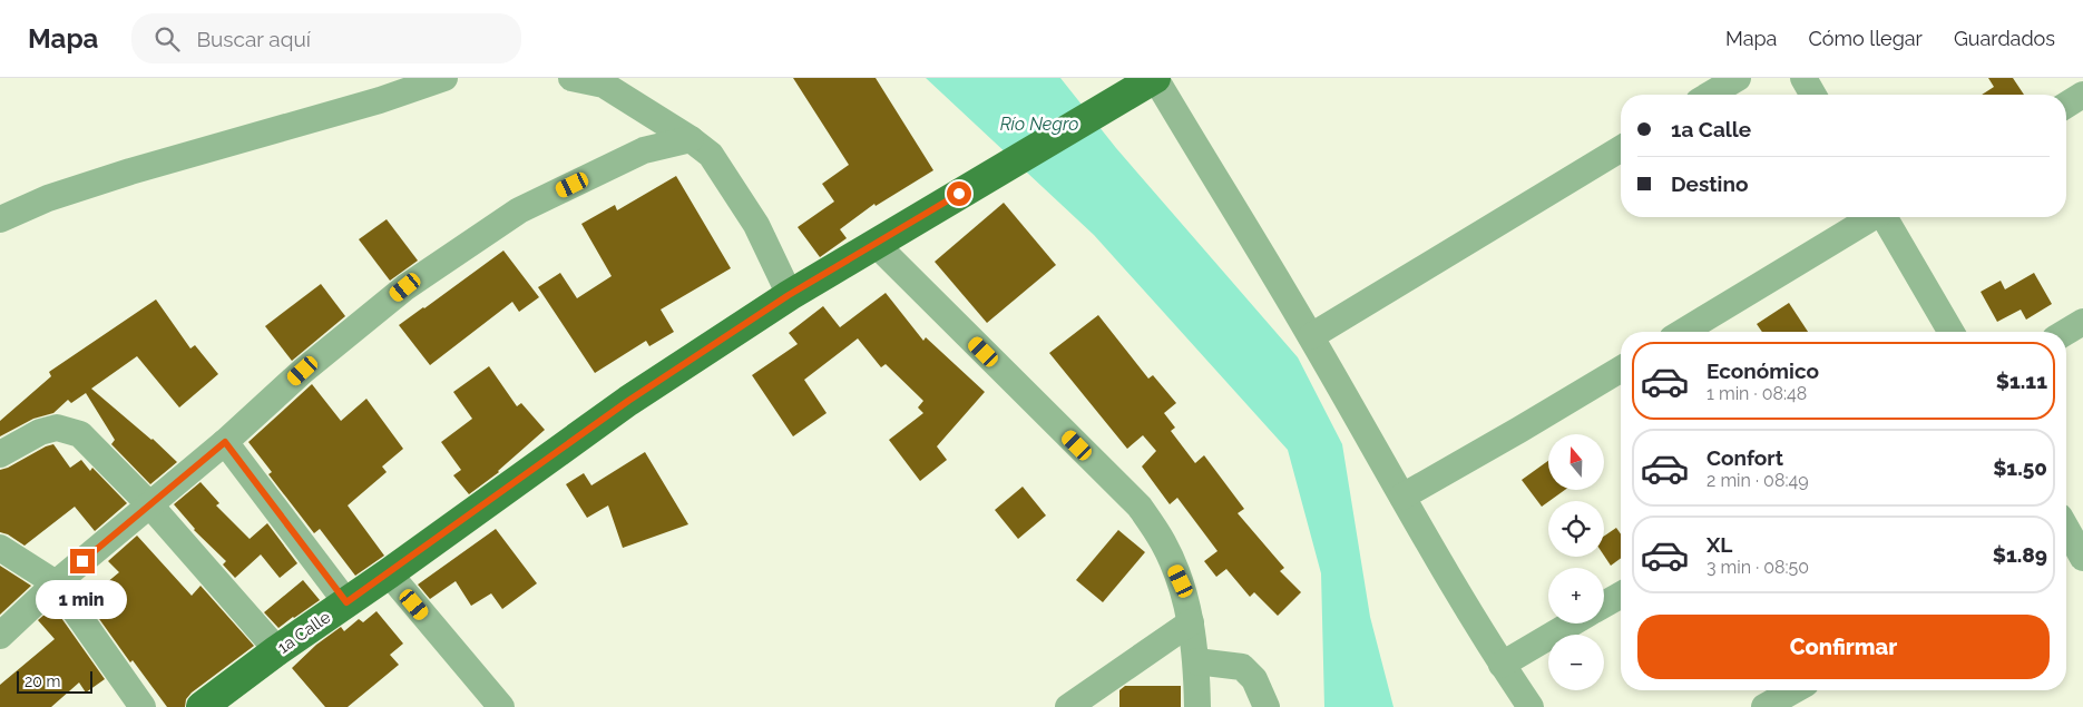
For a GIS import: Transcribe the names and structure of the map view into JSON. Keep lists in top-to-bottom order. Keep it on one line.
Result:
{"streets":{"main road":["1a Calle"]},"water":["Río Negro"],"scale_bar":"20 m","north":"top","page":{"header":"Mapa","search":"Buscar aquí","nav":["Mapa","Cómo llegar","Guardados"],"banner":["1a Calle","Destino"],"list":[{"name":"Económico","note":"1 min · 08:48","value":"$1.11"},{"name":"Confort","note":"2 min · 08:49","value":"$1.50"},{"name":"XL","note":"3 min · 08:50","value":"$1.89"}],"map_buttons":["+","−"],"bubble":"1 min","buttons":"Confirmar","scale":"20 m"}}
